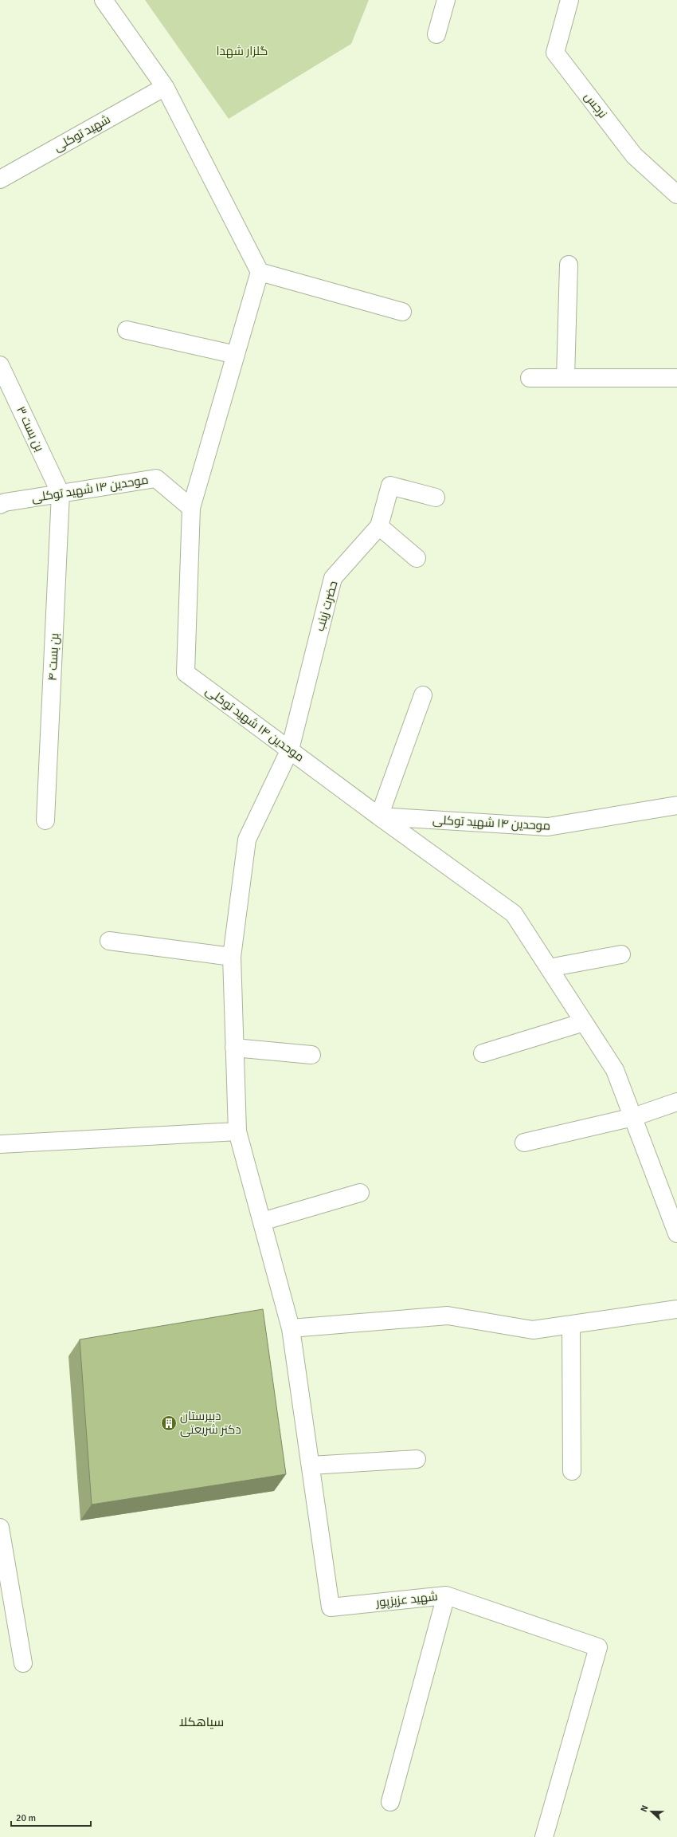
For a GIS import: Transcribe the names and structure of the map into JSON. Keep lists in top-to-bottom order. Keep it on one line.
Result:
{"streets":{"street":["نرجس","شهید توکلی","بن بست ۳","موحدین ۱۴ شهید توکلی","حضرت زینب","بن بست ۴","شهید عزیزپور"]},"crossings":[["بن بست ۳","موحدین ۱۴ شهید توکلی"],["بن بست ۳","بن بست ۴"],["موحدین ۱۴ شهید توکلی","حضرت زینب"],["موحدین ۱۴ شهید توکلی","بن بست ۴"],["حضرت زینب","شهید عزیزپور"]],"districts":["سیاهکلا"],"parks":["گلزار شهدا"],"places":{"building":["دبیرستان دکتر شریعتی"]},"scale_bar":"20 m","north":"left"}
